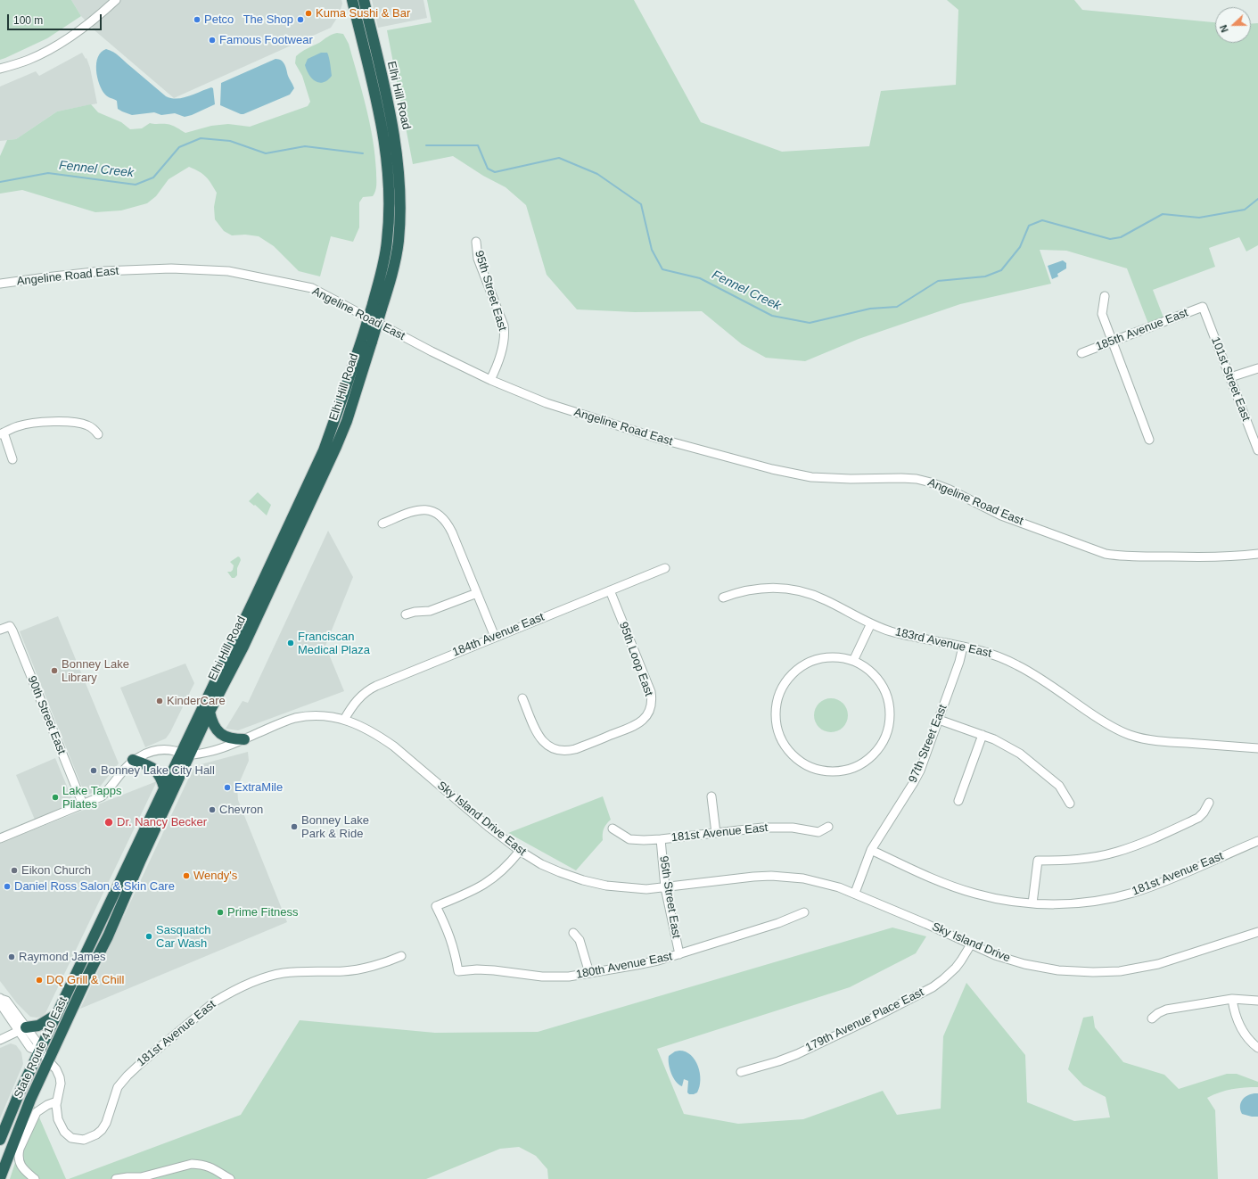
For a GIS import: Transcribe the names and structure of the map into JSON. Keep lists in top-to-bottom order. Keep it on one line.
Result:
{"streets":{"highway":["Elhi Hill Road","State Route 410 East"],"street":["Angeline Road East","95th Street East","185th Avenue East","101st Street East","184th Avenue East","183rd Avenue East","95th Loop East","90th Street East","97th Street East","Sky Island Drive East","181st Avenue East","Sky Island Drive","180th Avenue East","179th Avenue Place East"]},"crossings":[["Elhi Hill Road","Sky Island Drive East"],["Elhi Hill Road","State Route 410 East"],["Angeline Road East","95th Street East"],["95th Street East","Sky Island Drive East"],["95th Street East","181st Avenue East"],["95th Street East","180th Avenue East"],["185th Avenue East","101st Street East"],["184th Avenue East","95th Loop East"],["184th Avenue East","Sky Island Drive East"],["183rd Avenue East","97th Street East"],["97th Street East","Sky Island Drive East"],["97th Street East","181st Avenue East"],["97th Street East","Sky Island Drive"],["Sky Island Drive East","Sky Island Drive"],["Sky Island Drive East","180th Avenue East"],["Sky Island Drive East","State Route 410 East"],["181st Avenue East","State Route 410 East"],["Sky Island Drive","179th Avenue Place East"]],"water":["Fennel Creek"],"places":["Kuma Sushi & Bar","Petco","The Shop","Famous Footwear","Franciscan Medical Plaza","Bonney Lake Library","KinderCare","Bonney Lake City Hall","ExtraMile","Lake Tapps Pilates","Chevron","Dr. Nancy Becker","Bonney Lake Park & Ride","Eikon Church","Wendy's","Daniel Ross Salon & Skin Care","Prime Fitness","Sasquatch Car Wash","Raymond James","DQ Grill & Chill"],"scale_bar":"100 m","north":"left"}
